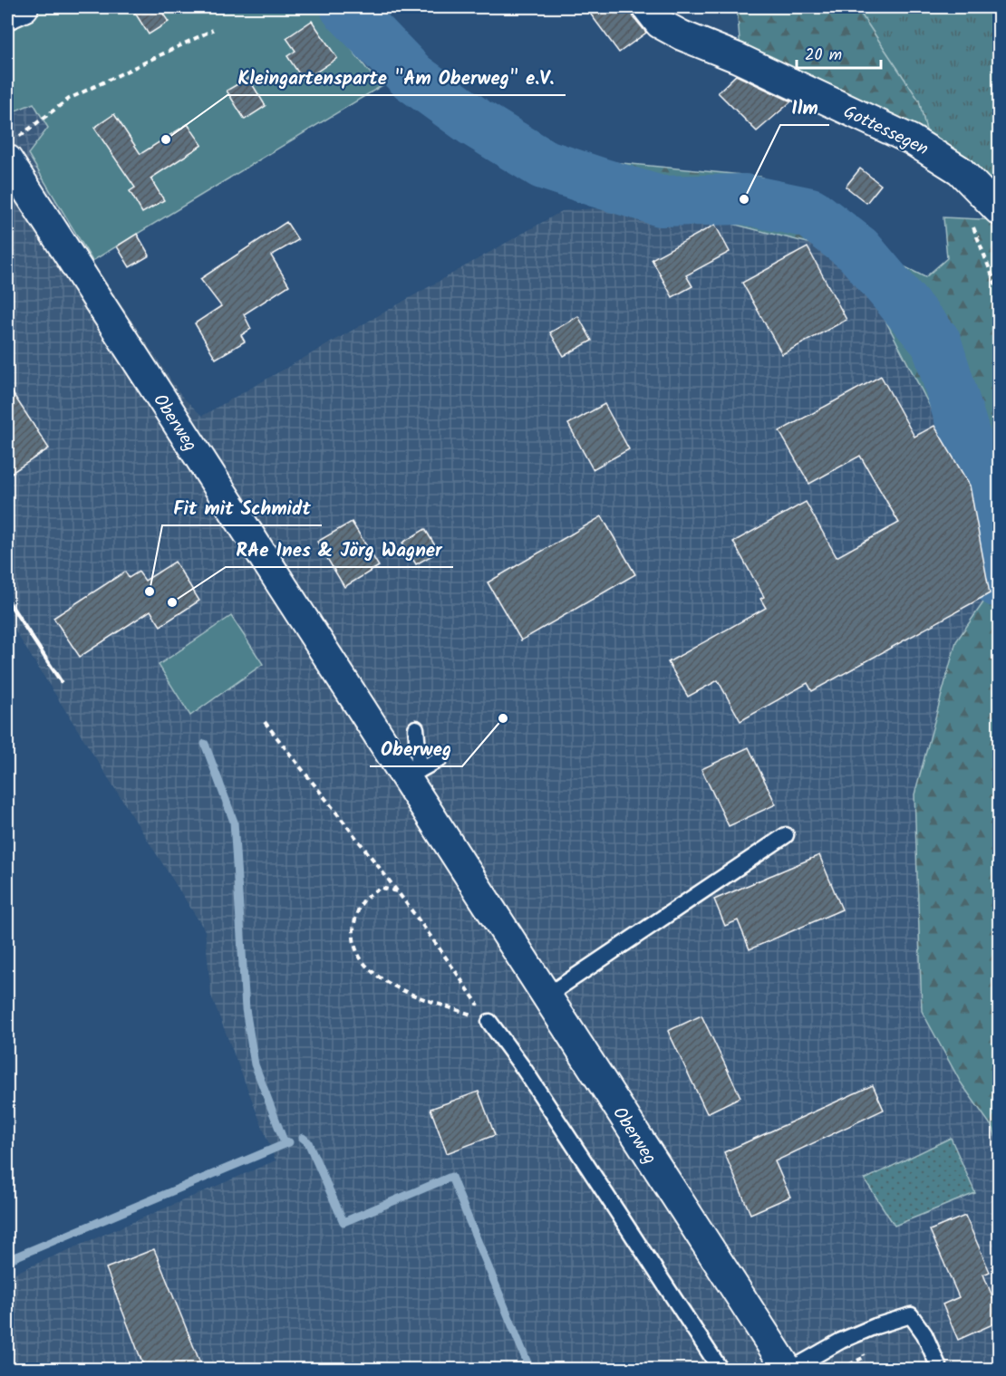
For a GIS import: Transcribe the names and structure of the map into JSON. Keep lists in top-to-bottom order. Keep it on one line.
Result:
{"streets":{"street":["Gottessegen","Oberweg"]},"places":["Kleingartensparte \"Am Oberweg\" e.V.","Ilm","Fit mit Schmidt","RAe Ines & Jörg Wagner","Oberweg"],"scale_bar":"20 m"}
